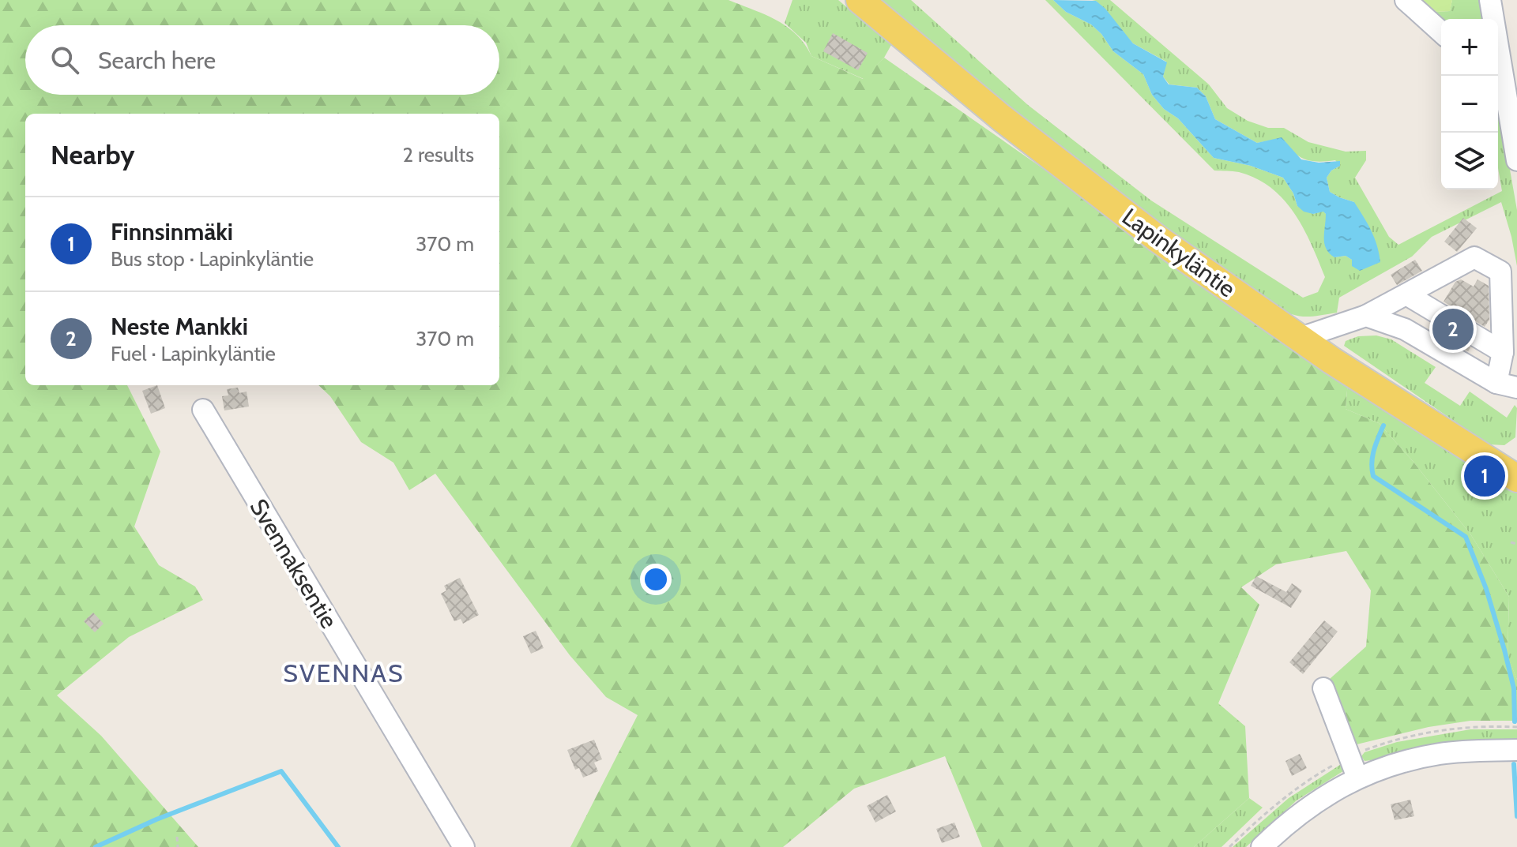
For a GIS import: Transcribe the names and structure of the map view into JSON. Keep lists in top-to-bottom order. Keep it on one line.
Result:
{"streets":{"main road":["Lapinkyläntie"],"street":["Svennaksentie"]},"districts":["SVENNAS"],"page":{"map_buttons":["+","−"],"search":"Search here","heading":["Nearby","2 results"],"list":[{"mark":"1","name":"Finnsinmäki","note":"Bus stop · Lapinkyläntie","value":"370 m"},{"mark":"2","name":"Neste Mankki","note":"Fuel · Lapinkyläntie","value":"370 m"}],"pins":["2","1"]}}
